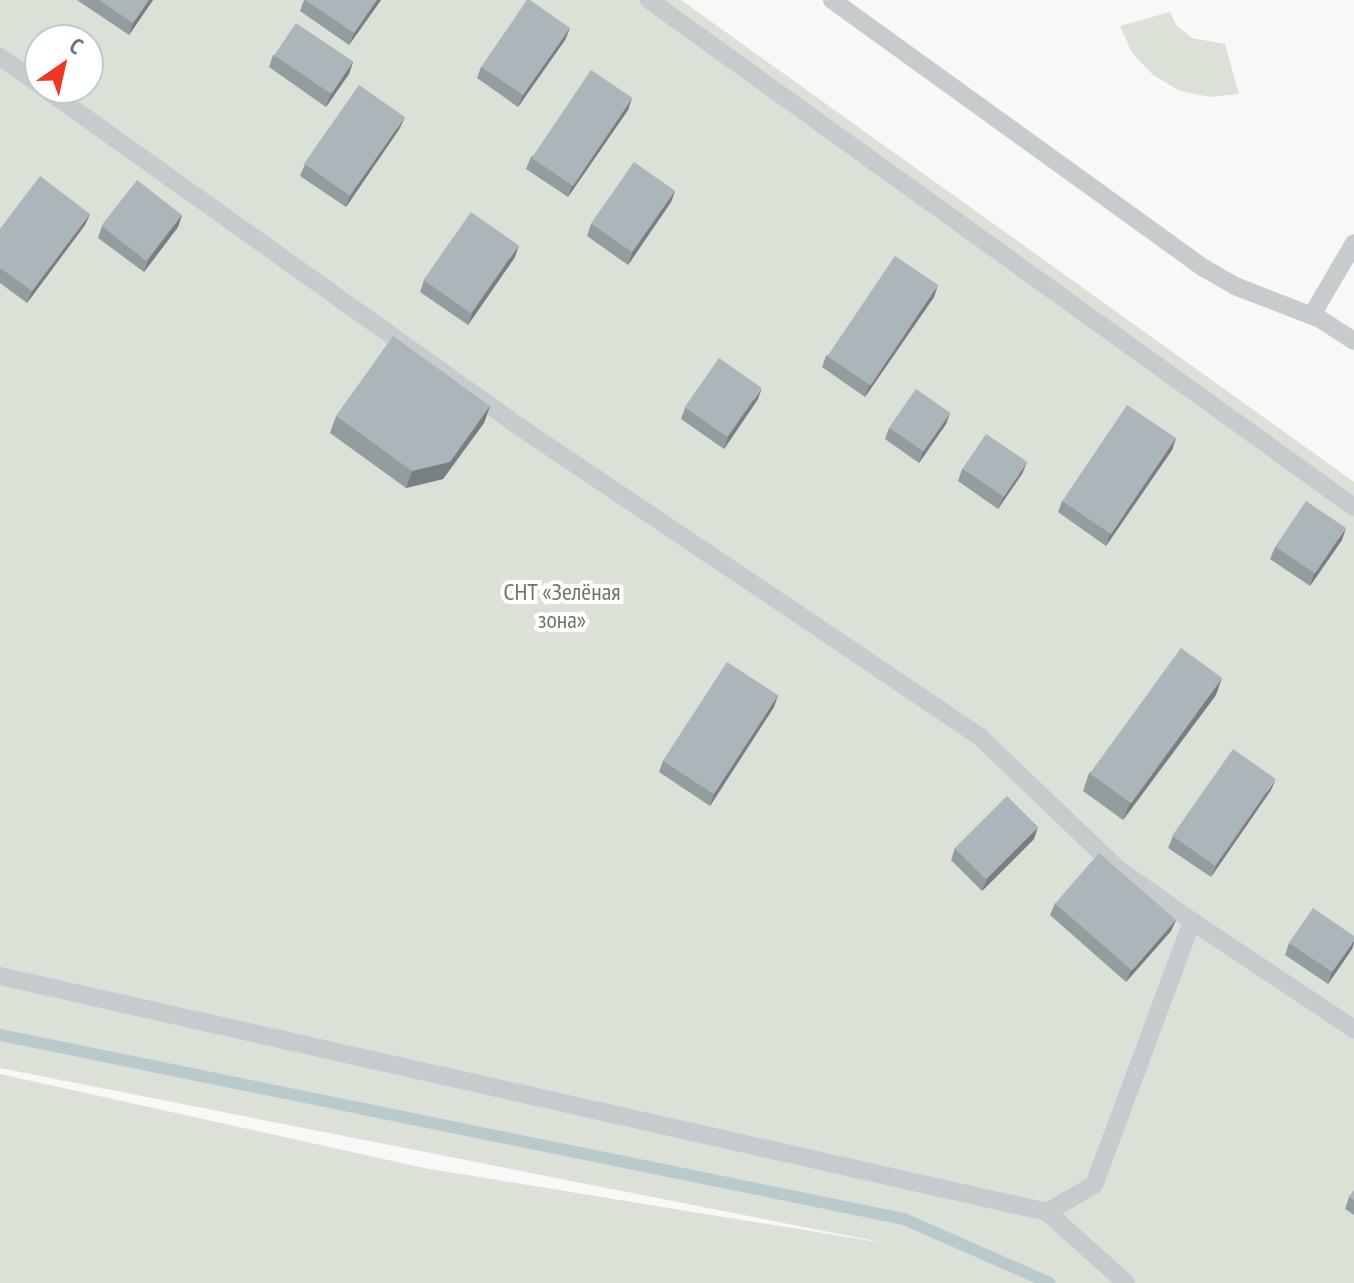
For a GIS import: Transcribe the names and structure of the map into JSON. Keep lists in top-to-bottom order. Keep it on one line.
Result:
{"parks":["СНТ «Зелёная зона»"],"north":"top right"}
